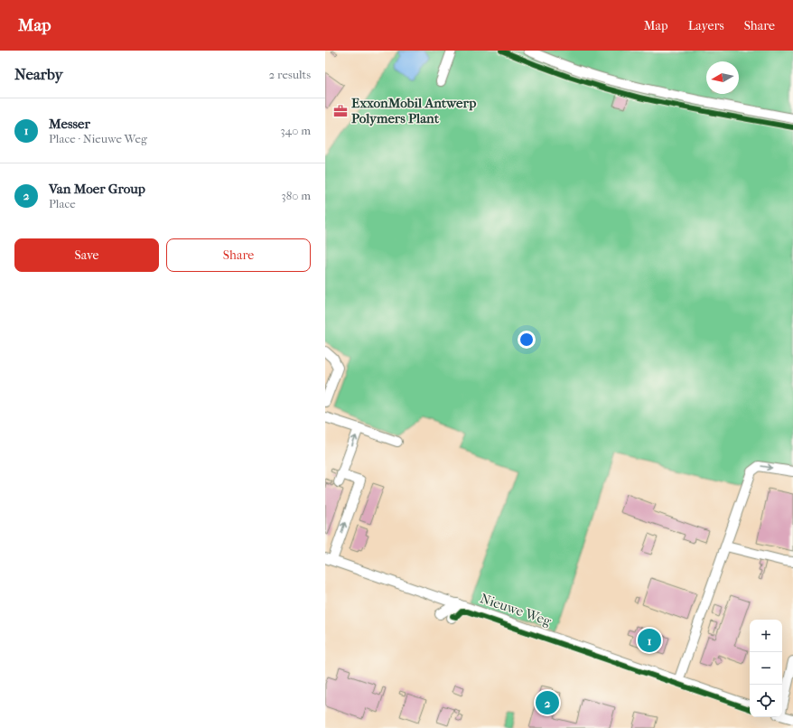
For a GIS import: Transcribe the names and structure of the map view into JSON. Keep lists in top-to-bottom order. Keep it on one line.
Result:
{"streets":{"street":["Nieuwe Weg"]},"places":{"office":["ExxonMobil Antwerp Polymers Plant"]},"north":"left","page":{"header":"Map","nav":["Map","Layers","Share"],"heading":["Nearby","2 results"],"list":[{"mark":"1","name":"Messer","note":"Place · Nieuwe Weg","value":"340 m"},{"mark":"2","name":"Van Moer Group","note":"Place","value":"380 m"}],"buttons":["Save","Share"],"map_buttons":["+","−"],"pins":["1","2"]}}
